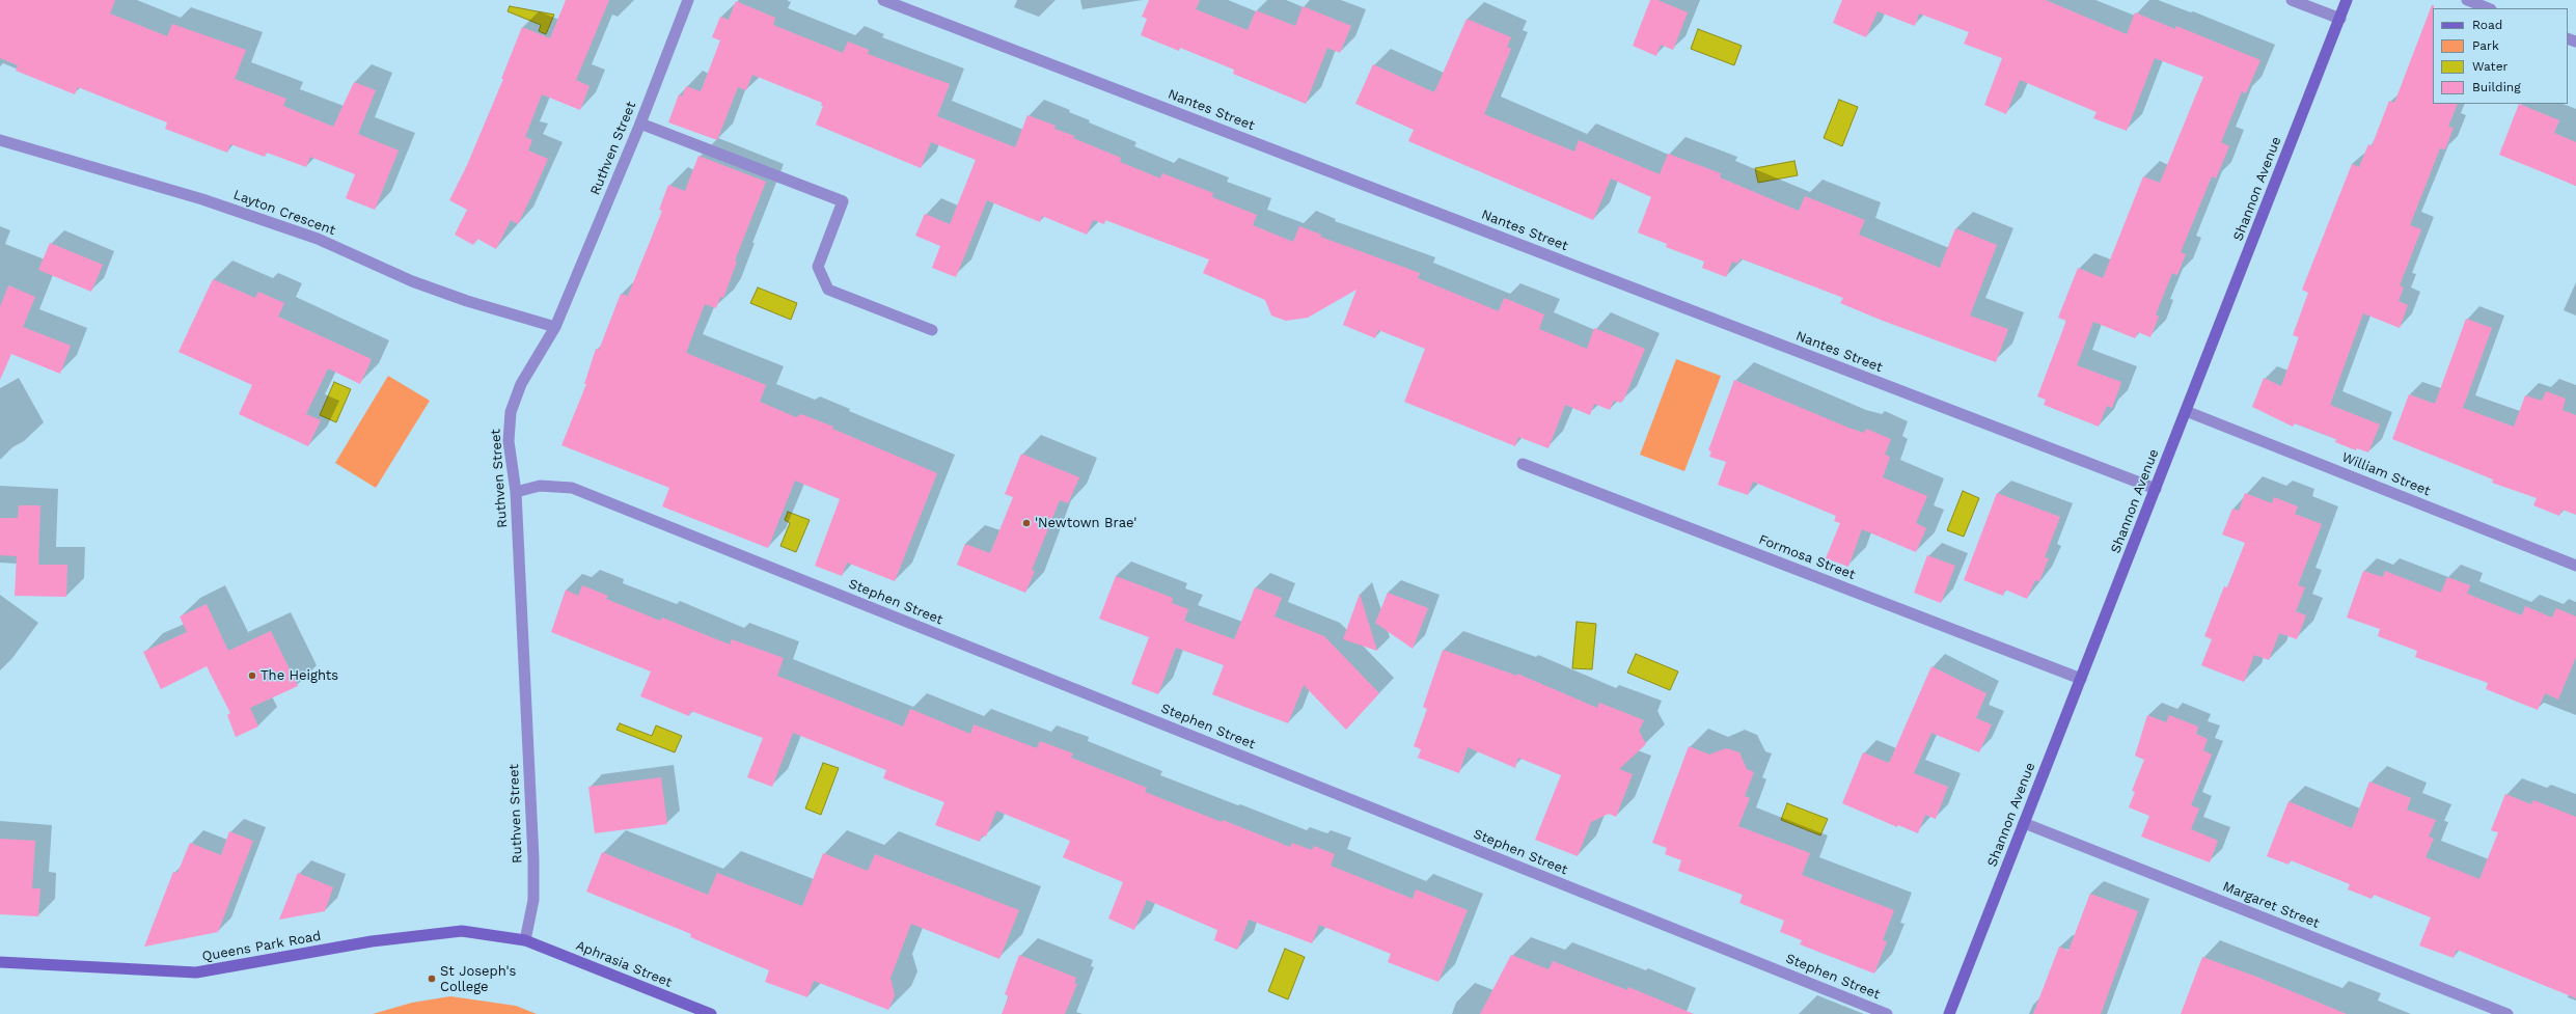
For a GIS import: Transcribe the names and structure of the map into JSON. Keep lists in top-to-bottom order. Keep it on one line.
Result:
{"streets":{"main road":["Shannon Avenue","Queens Park Road","Aphrasia Street"],"street":["Nantes Street","Ruthven Street","Layton Crescent","William Street","Formosa Street","Stephen Street","Margaret Street"]},"crossings":[["Nantes Street","Shannon Avenue"],["Ruthven Street","Layton Crescent"],["Ruthven Street","Stephen Street"],["Ruthven Street","Queens Park Road"],["Ruthven Street","Aphrasia Street"],["Shannon Avenue","William Street"],["Shannon Avenue","Formosa Street"],["Shannon Avenue","Margaret Street"],["Queens Park Road","Aphrasia Street"]],"places":["'Newtown Brae'","The Heights","St Joseph's College"],"legend":["Road","Park","Water","Building"]}
